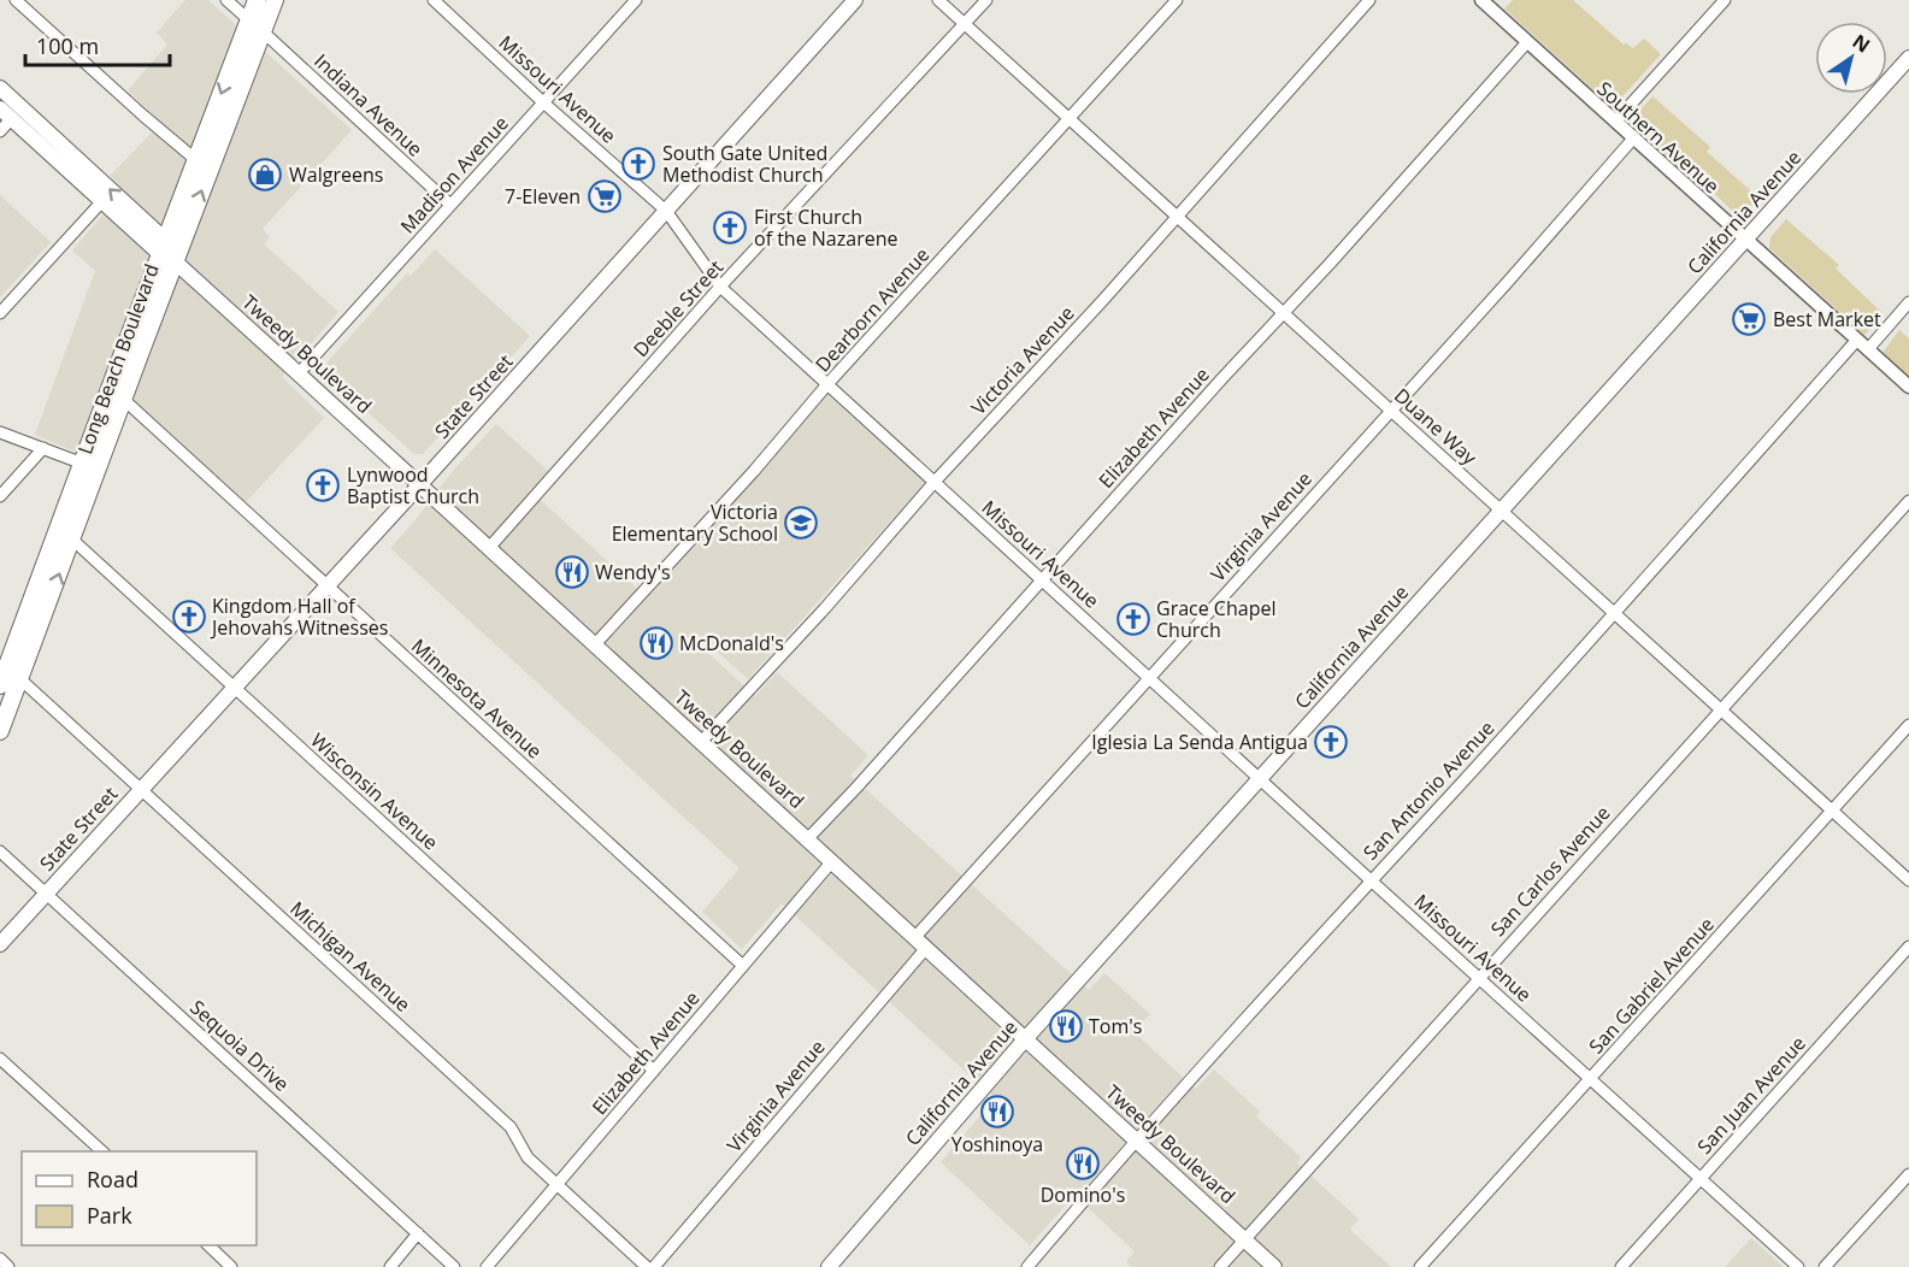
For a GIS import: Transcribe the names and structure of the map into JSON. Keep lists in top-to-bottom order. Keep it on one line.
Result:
{"streets":{"main road":["California Avenue","Tweedy Boulevard","Long Beach Boulevard","State Street"],"street":["Missouri Avenue","Indiana Avenue","Southern Avenue","Madison Avenue","Deeble Street","Dearborn Avenue","Victoria Avenue","Duane Way","Elizabeth Avenue","Virginia Avenue","Minnesota Avenue","San Antonio Avenue","Wisconsin Avenue","San Carlos Avenue","Michigan Avenue","San Gabriel Avenue","Sequoia Drive","San Juan Avenue"]},"crossings":[["Missouri Avenue","Madison Avenue"],["Missouri Avenue","California Avenue"],["Missouri Avenue","Deeble Street"],["Missouri Avenue","Dearborn Avenue"],["Missouri Avenue","Victoria Avenue"],["Missouri Avenue","State Street"],["Missouri Avenue","Elizabeth Avenue"],["Missouri Avenue","Virginia Avenue"],["Missouri Avenue","San Antonio Avenue"],["Missouri Avenue","San Carlos Avenue"],["Missouri Avenue","San Gabriel Avenue"],["Missouri Avenue","San Juan Avenue"],["Indiana Avenue","Madison Avenue"],["Indiana Avenue","Long Beach Boulevard"],["Southern Avenue","California Avenue"],["Southern Avenue","Elizabeth Avenue"],["Southern Avenue","Virginia Avenue"],["Southern Avenue","San Antonio Avenue"],["Madison Avenue","Tweedy Boulevard"],["California Avenue","Tweedy Boulevard"],["California Avenue","Duane Way"],["Deeble Street","Tweedy Boulevard"],["Deeble Street","Duane Way"],["Dearborn Avenue","Tweedy Boulevard"],["Dearborn Avenue","Duane Way"],["Tweedy Boulevard","Long Beach Boulevard"],["Tweedy Boulevard","Victoria Avenue"],["Tweedy Boulevard","State Street"],["Tweedy Boulevard","Elizabeth Avenue"],["Tweedy Boulevard","Virginia Avenue"],["Tweedy Boulevard","San Antonio Avenue"],["Tweedy Boulevard","San Carlos Avenue"],["Long Beach Boulevard","Minnesota Avenue"],["Long Beach Boulevard","Wisconsin Avenue"],["Long Beach Boulevard","Michigan Avenue"],["Victoria Avenue","Duane Way"],["State Street","Minnesota Avenue"],["State Street","Wisconsin Avenue"],["State Street","Michigan Avenue"],["State Street","Sequoia Drive"],["Duane Way","Elizabeth Avenue"],["Duane Way","Virginia Avenue"],["Duane Way","San Antonio Avenue"],["Duane Way","San Carlos Avenue"],["Duane Way","San Gabriel Avenue"],["Elizabeth Avenue","Minnesota Avenue"],["Elizabeth Avenue","Wisconsin Avenue"],["Elizabeth Avenue","Michigan Avenue"]],"places":{"church":["South Gate United Methodist Church","First Church of the Nazarene","Lynwood Baptist Church","Kingdom Hall of Jehovahs Witnesses","Grace Chapel Church","Iglesia La Senda Antigua"],"shop":["Walgreens"],"supermarket":["7-Eleven","Best Market"],"school or university":["Victoria Elementary School"],"restaurant":["Wendy's","McDonald's","Tom's","Yoshinoya","Domino's"]},"legend":["Road","Park"],"scale_bar":"100 m","north":"top right"}
